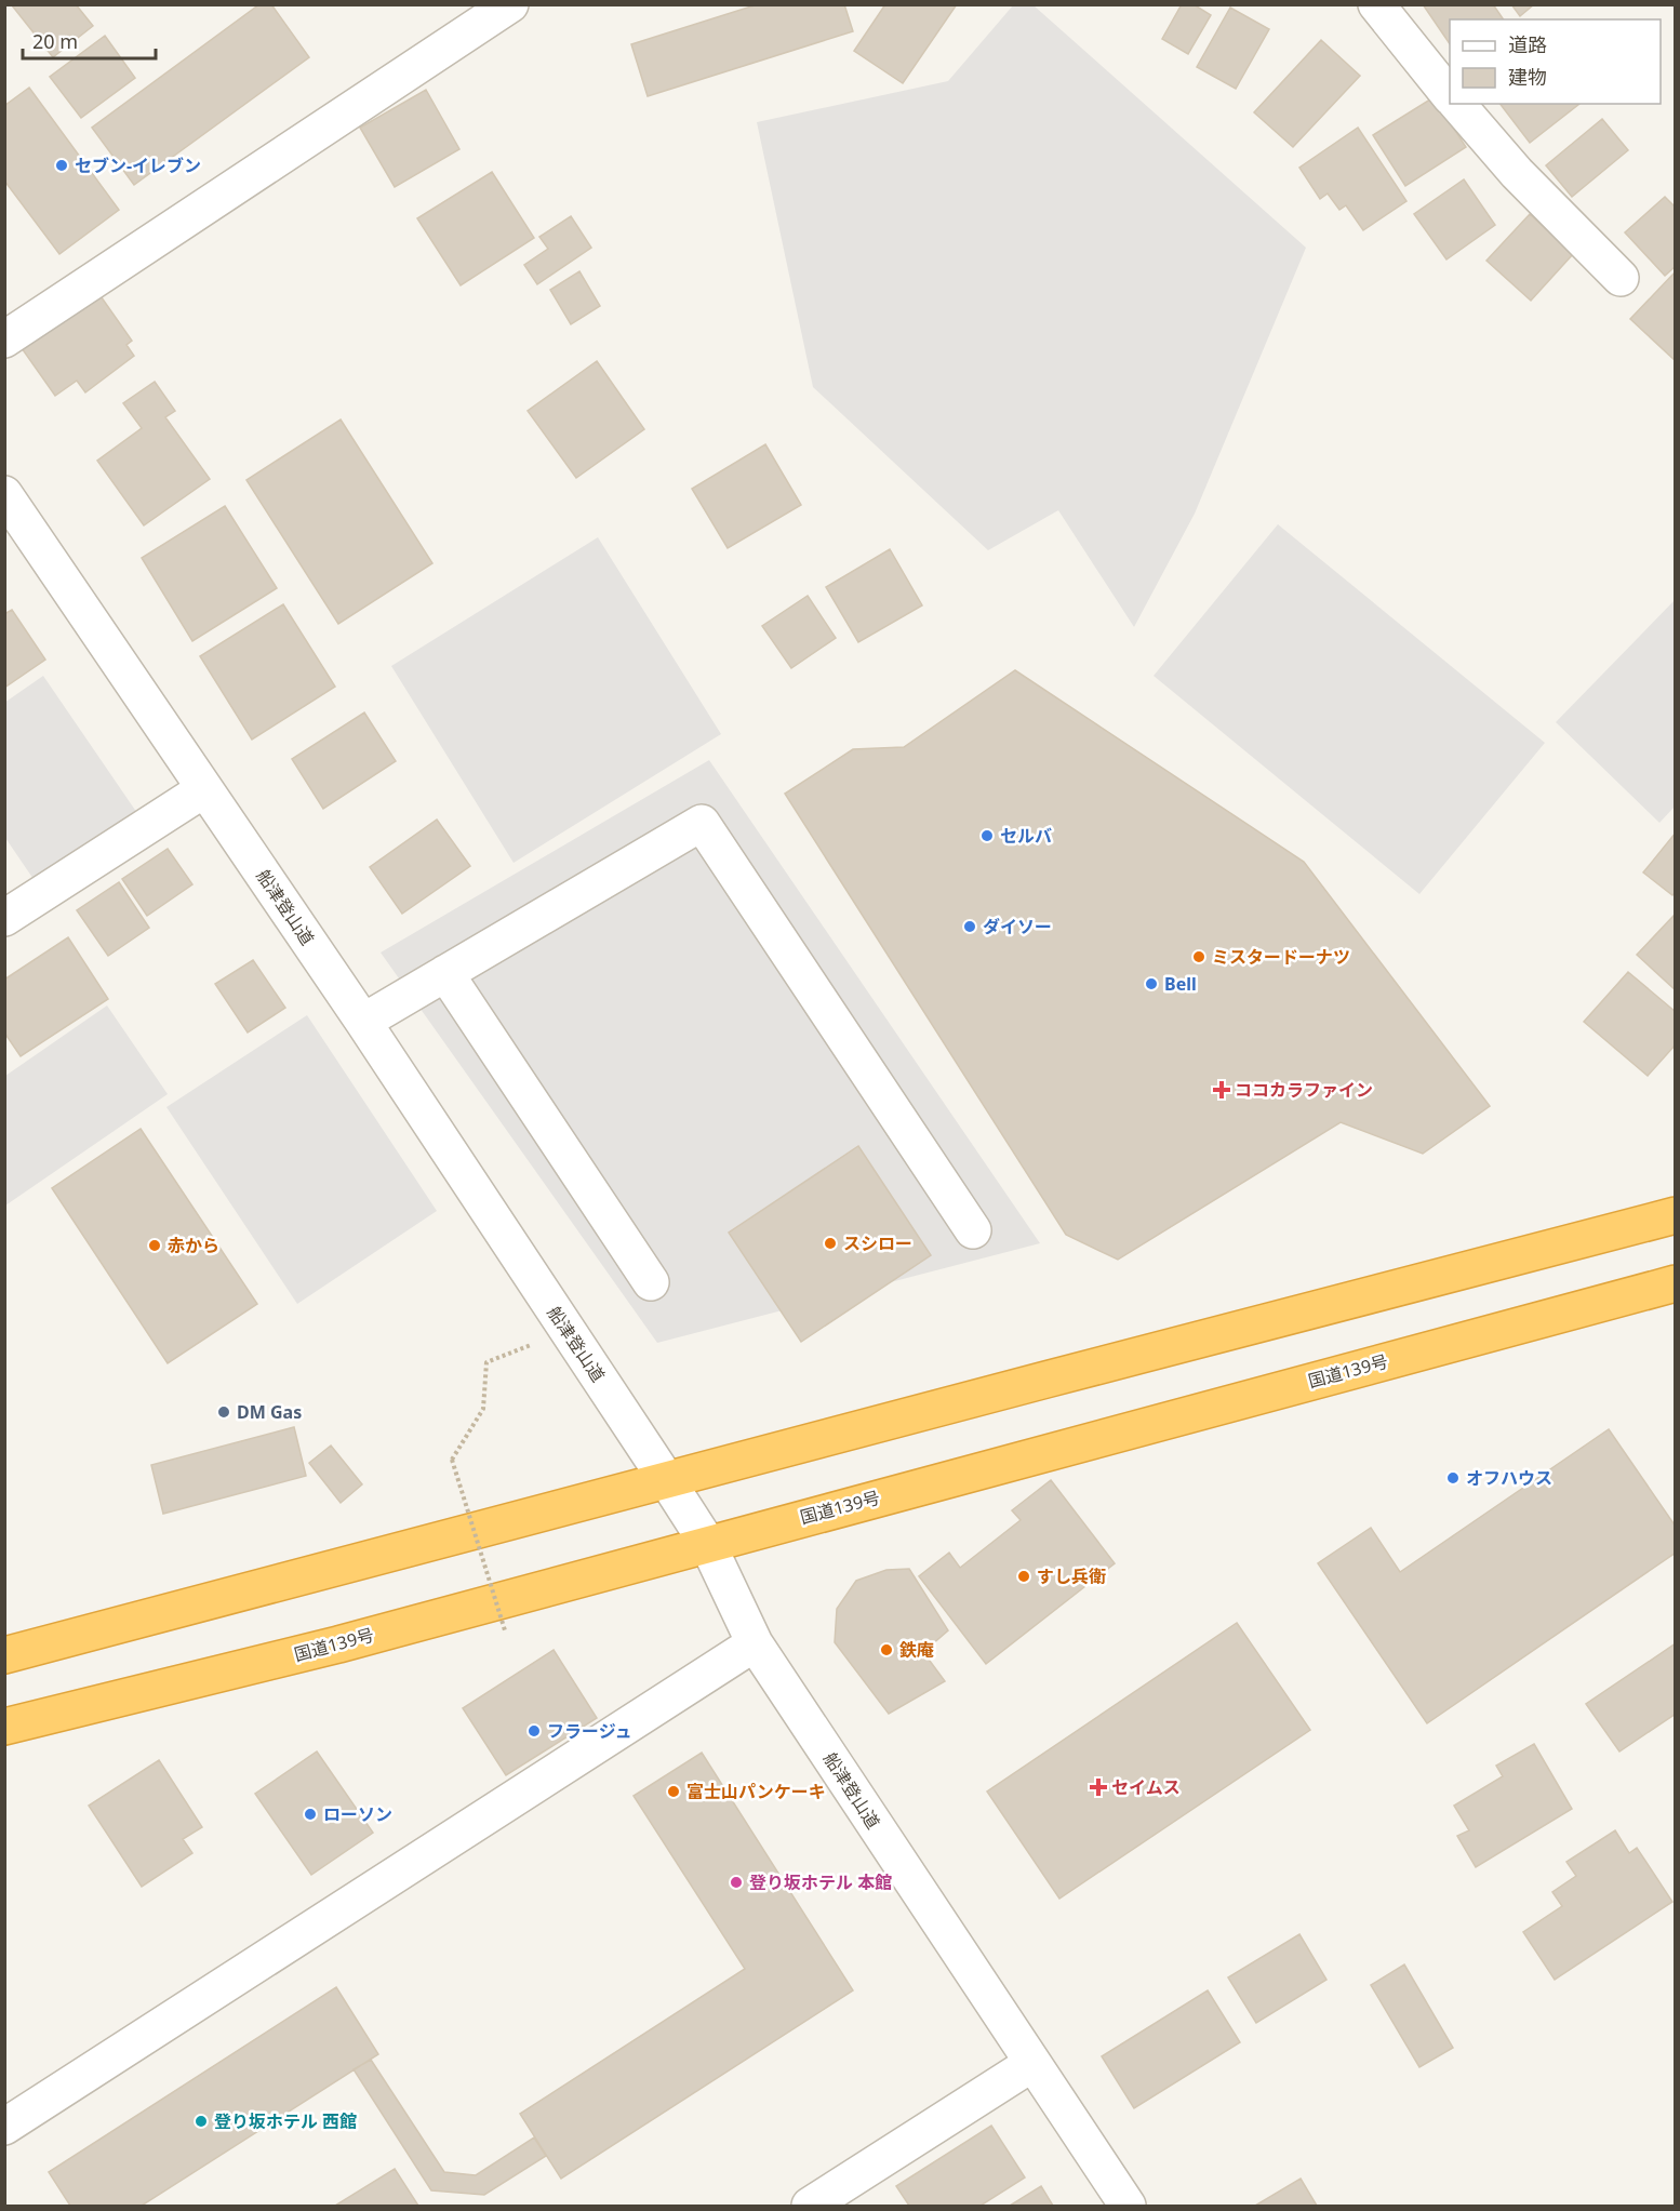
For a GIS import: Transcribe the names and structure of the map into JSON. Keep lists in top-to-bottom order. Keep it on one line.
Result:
{"streets":{"highway":["国道139号"],"street":["船津登山道"]},"crossings":[["船津登山道","国道139号"]],"places":{"other":["セブン-イレブン","セルバ","ダイソー","ミスタードーナツ","Bell","スシロー","赤から","DM Gas","オフハウス","すし兵衛","鉄庵","フラージュ","富士山パンケーキ","ローソン","登り坂ホテル 本館","登り坂ホテル 西館"],"health":["ココカラファイン","セイムス"]},"legend":["道路","建物"],"scale_bar":"20 m"}
